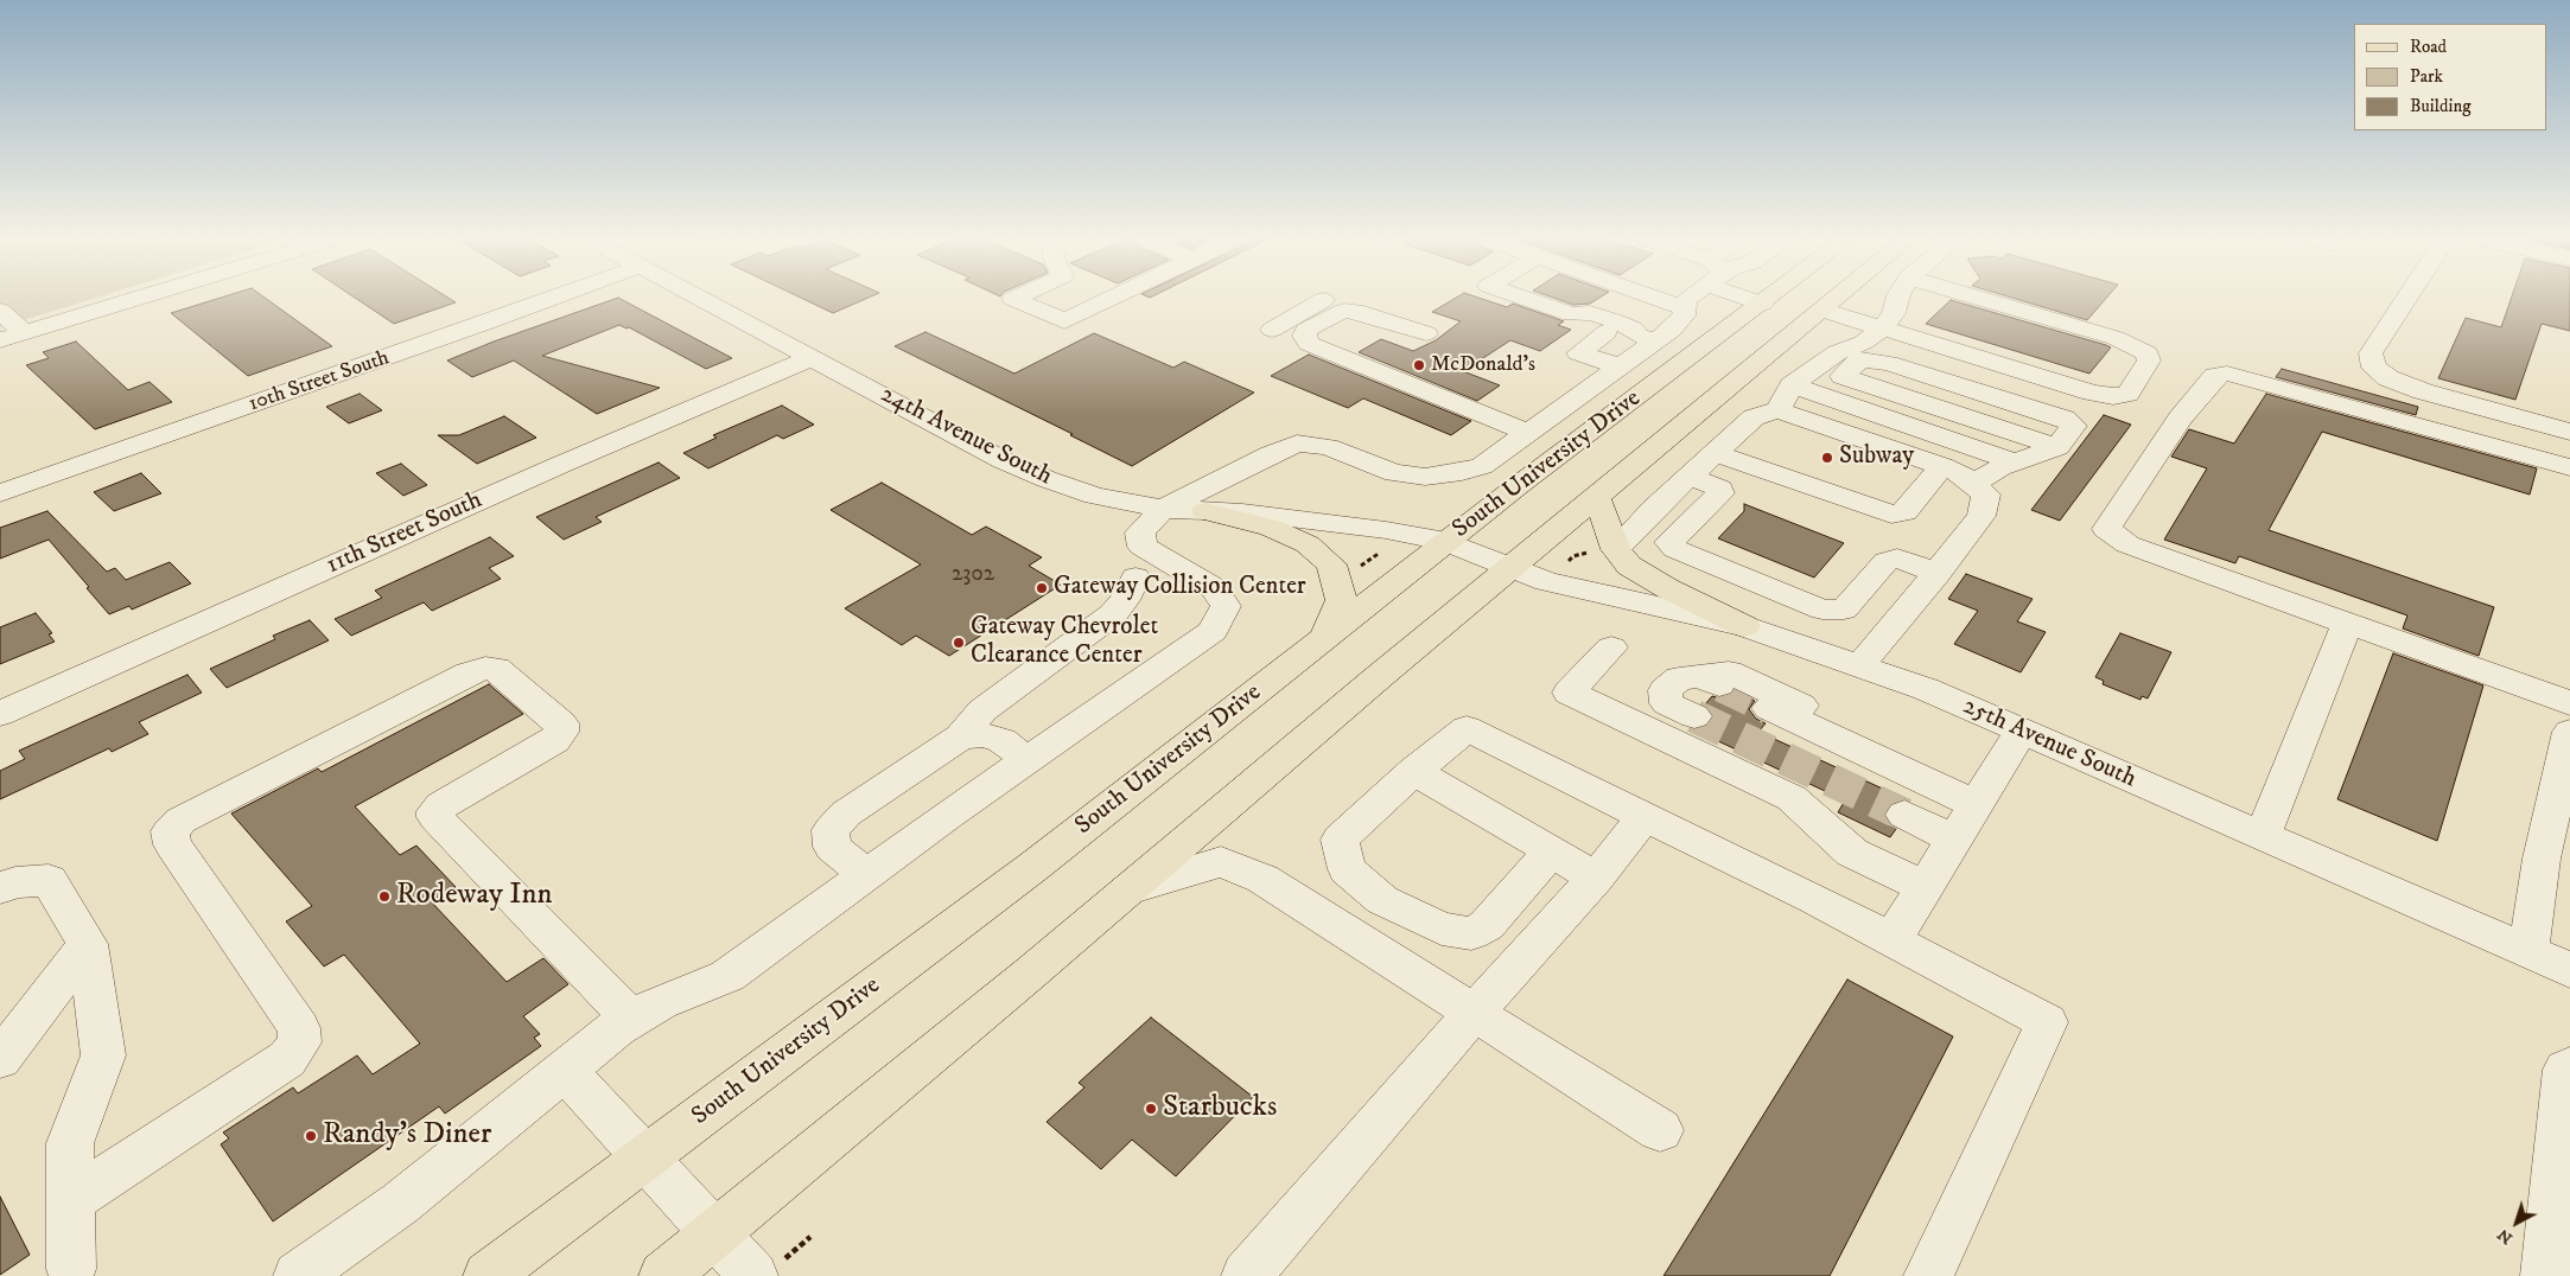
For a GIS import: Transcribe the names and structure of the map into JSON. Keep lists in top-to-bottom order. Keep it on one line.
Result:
{"streets":{"main road":["South University Drive"],"street":["10th Street South","24th Avenue South","11th Street South","25th Avenue South"]},"crossings":[["24th Avenue South","South University Drive"],["24th Avenue South","11th Street South"],["24th Avenue South","25th Avenue South"],["South University Drive","25th Avenue South"]],"places":["McDonald's","Subway","Gateway Collision Center","Gateway Chevrolet Clearance Center","Rodeway Inn","Starbucks","Randy's Diner"],"house_numbers":["2302"],"legend":["Road","Park","Building"],"north":"bottom left"}
